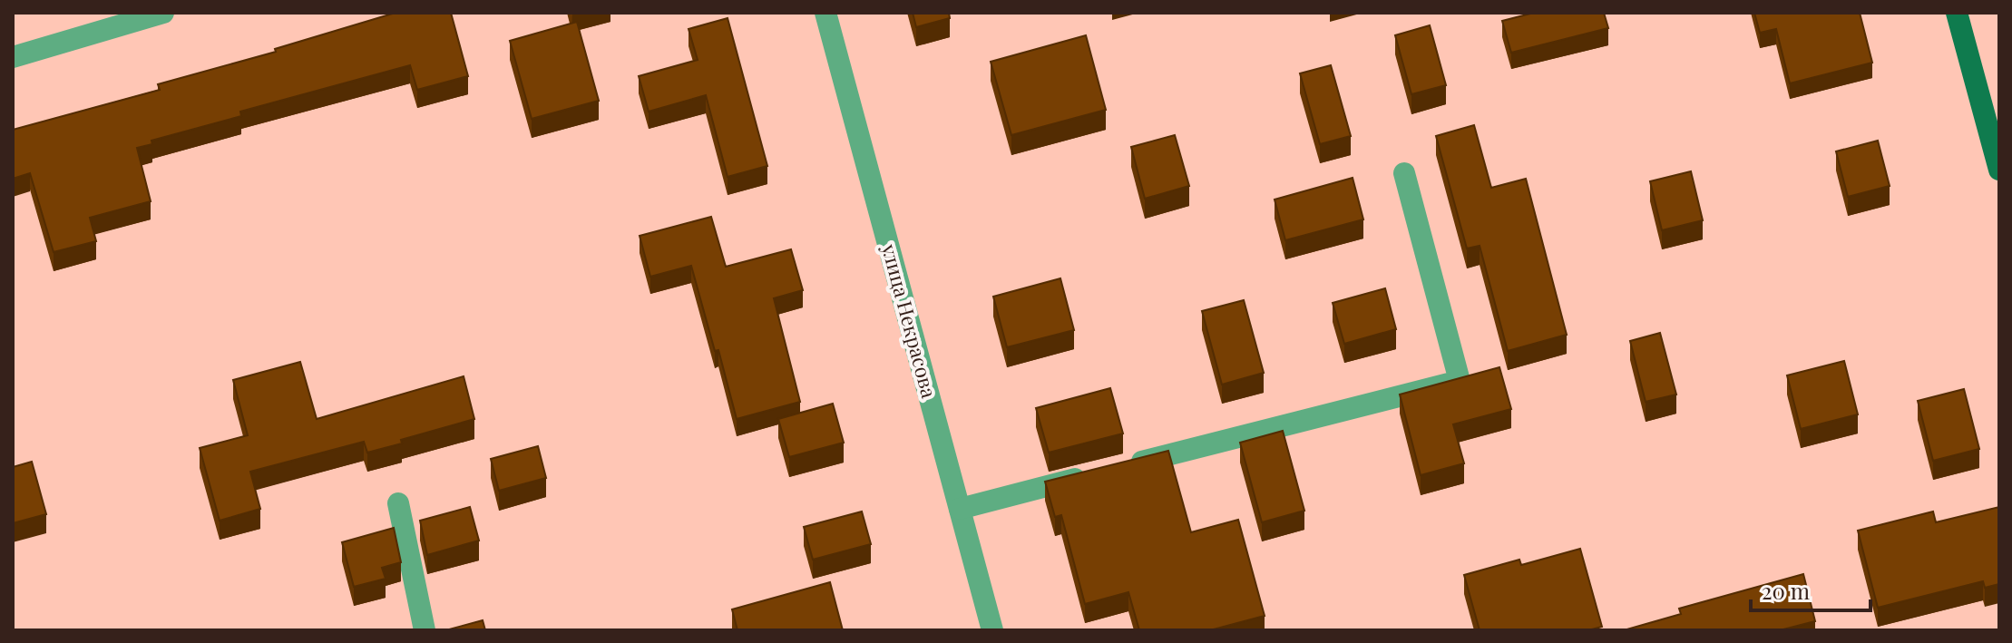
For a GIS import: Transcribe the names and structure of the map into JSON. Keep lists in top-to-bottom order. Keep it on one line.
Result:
{"streets":{"street":["улица Некрасова"]},"scale_bar":"20 m"}
